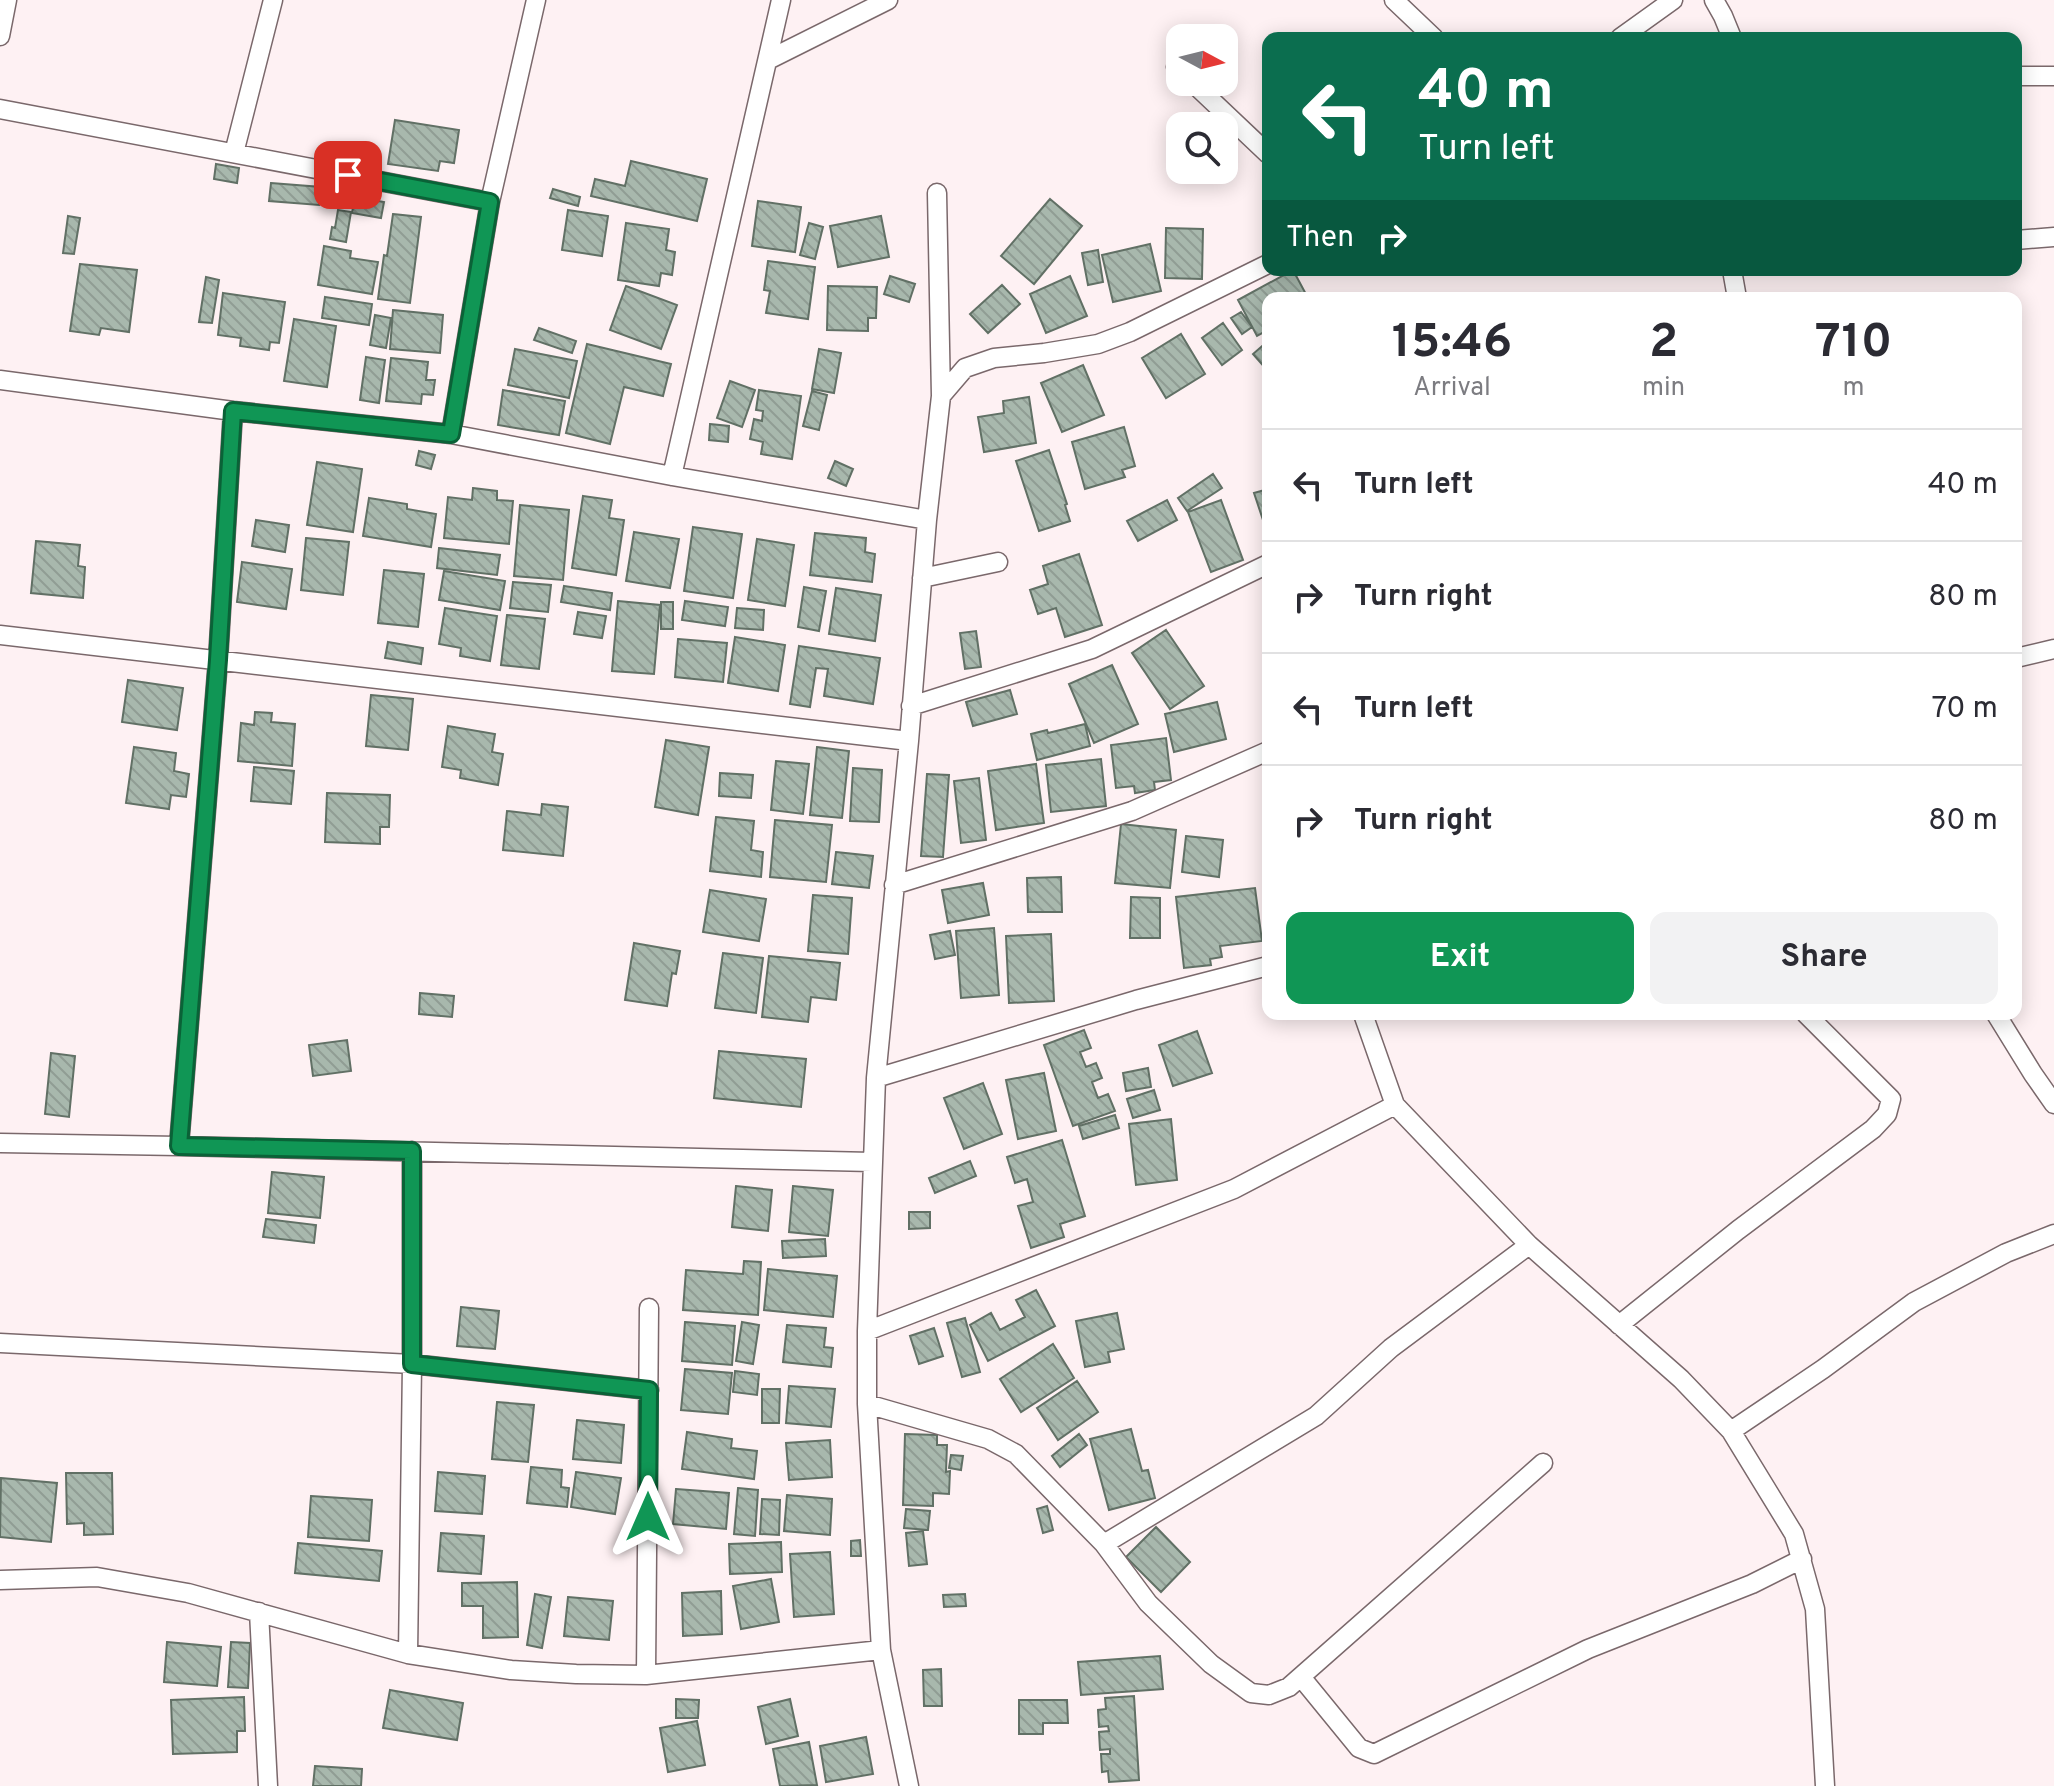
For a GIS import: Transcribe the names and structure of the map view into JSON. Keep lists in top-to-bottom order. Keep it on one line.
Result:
{"north":"right","page":{"turn":["40 m","Turn left"],"then":"Then","eta":["15:46","Arrival","2","min","710","m"],"list":[{"name":"Turn left","value":"40 m"},{"name":"Turn right","value":"80 m"},{"name":"Turn left","value":"70 m"},{"name":"Turn right","value":"80 m"}],"buttons":["Exit","Share"]}}
